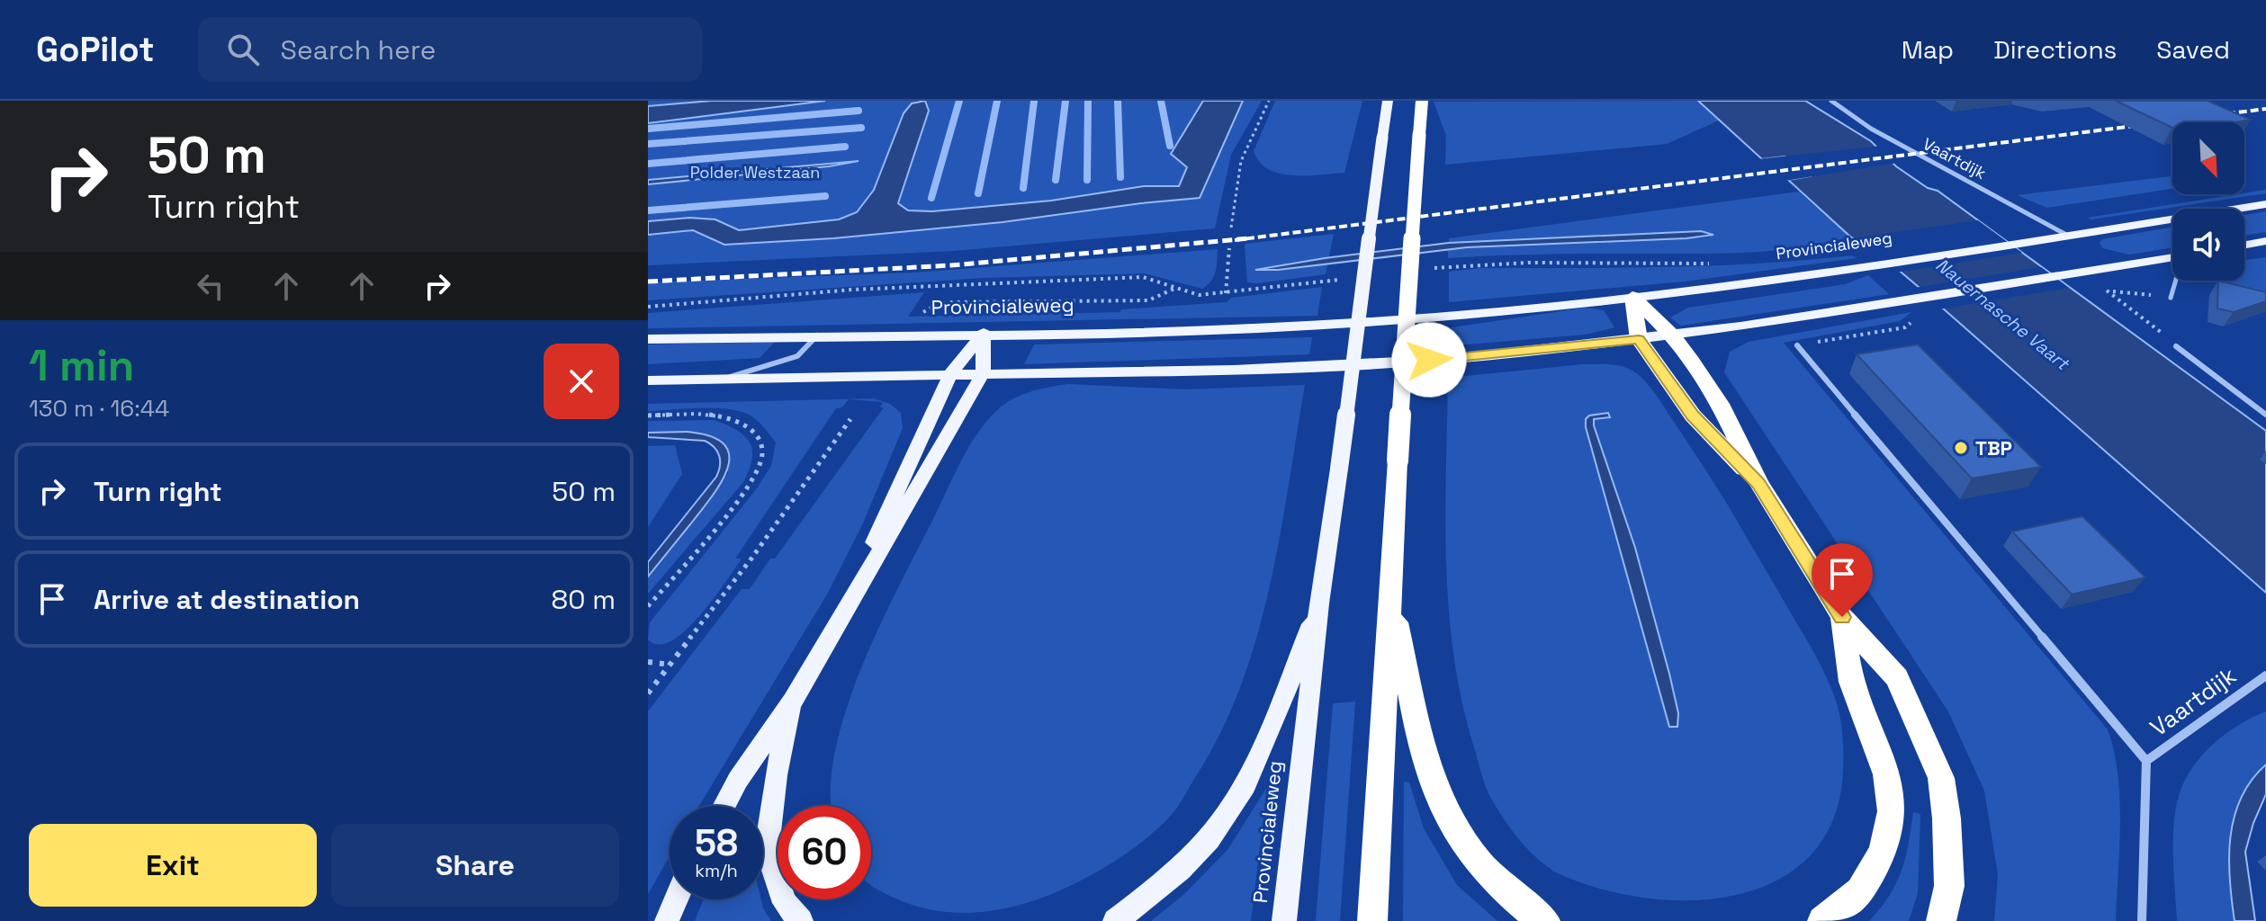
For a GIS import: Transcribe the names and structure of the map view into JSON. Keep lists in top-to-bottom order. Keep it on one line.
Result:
{"streets":{"main road":["Provincialeweg"],"street":["Vaartdijk"]},"crossings":[["Vaartdijk","Provincialeweg"]],"water":["Nauernasche Vaart"],"parks":["Polder Westzaan"],"places":["TBP"],"north":"bottom right","page":{"header":"GoPilot","search":"Search here","nav":["Map","Directions","Saved"],"turn":["50 m","Turn right"],"heading":["1 min","130 m · 16:44"],"list":[{"name":"Turn right","value":"50 m"},{"name":"Arrive at destination","value":"80 m"}],"speed":"58 km/h","limit":"60","buttons":["Exit","Share"]}}
